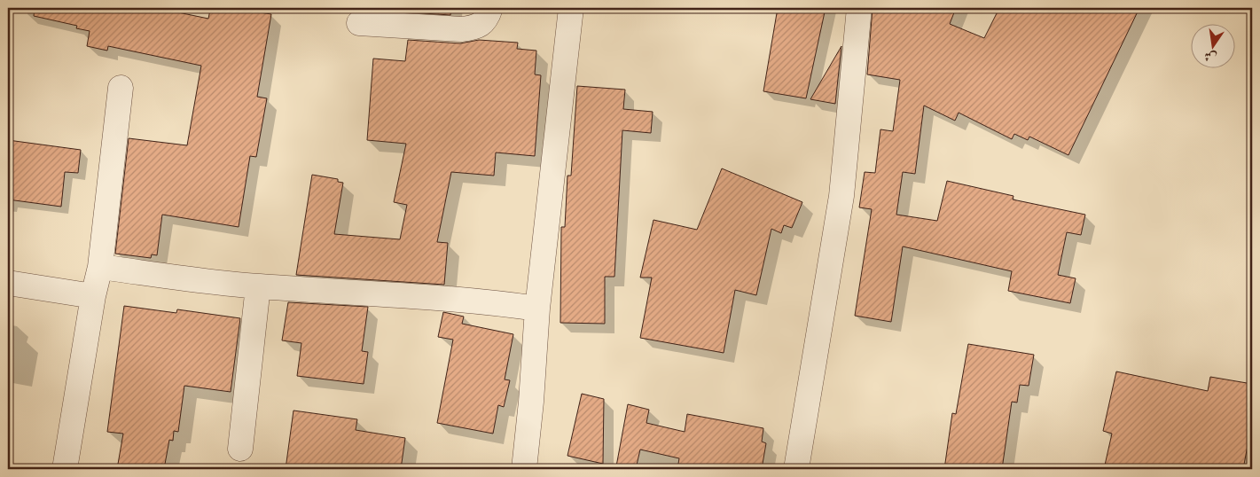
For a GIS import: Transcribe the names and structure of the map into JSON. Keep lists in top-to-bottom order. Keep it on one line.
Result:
{"north":"bottom"}
